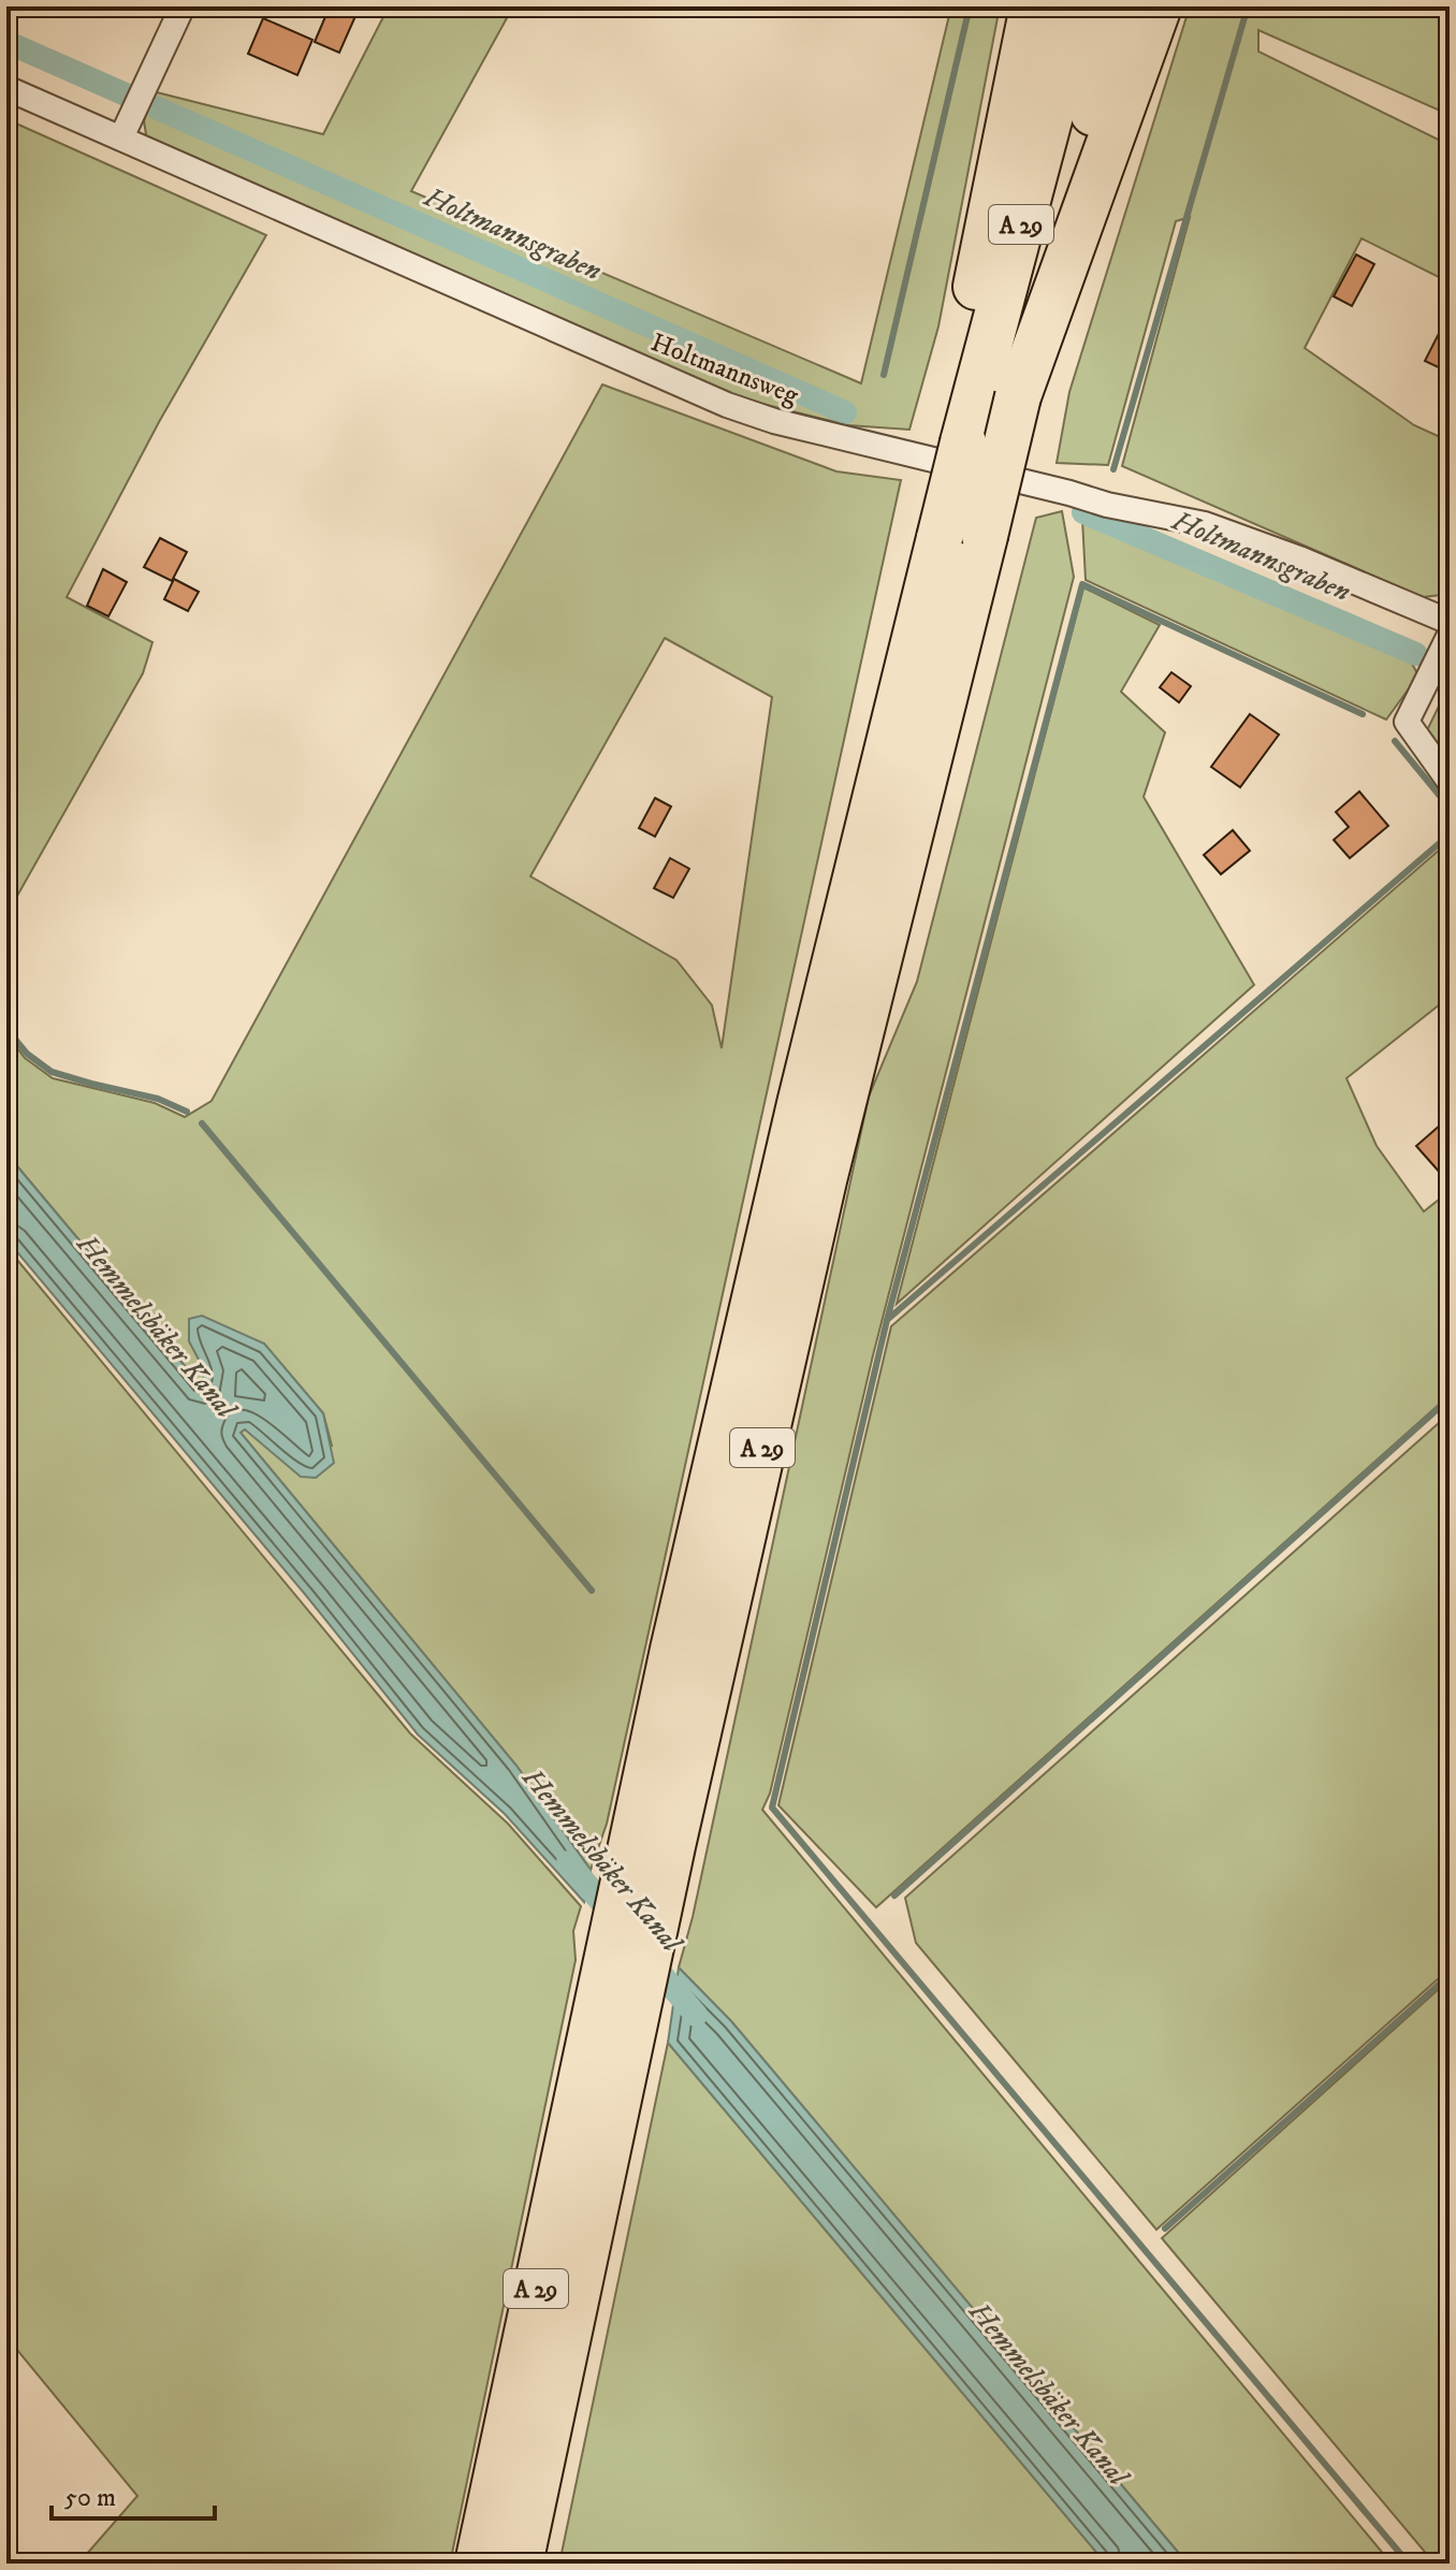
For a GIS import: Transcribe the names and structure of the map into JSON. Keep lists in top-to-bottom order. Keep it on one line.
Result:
{"streets":{"highway":["A 29"],"street":["Holtmannsweg"]},"water":["Holtmannsgraben","Hemmelsbäker Kanal"],"scale_bar":"50 m"}
